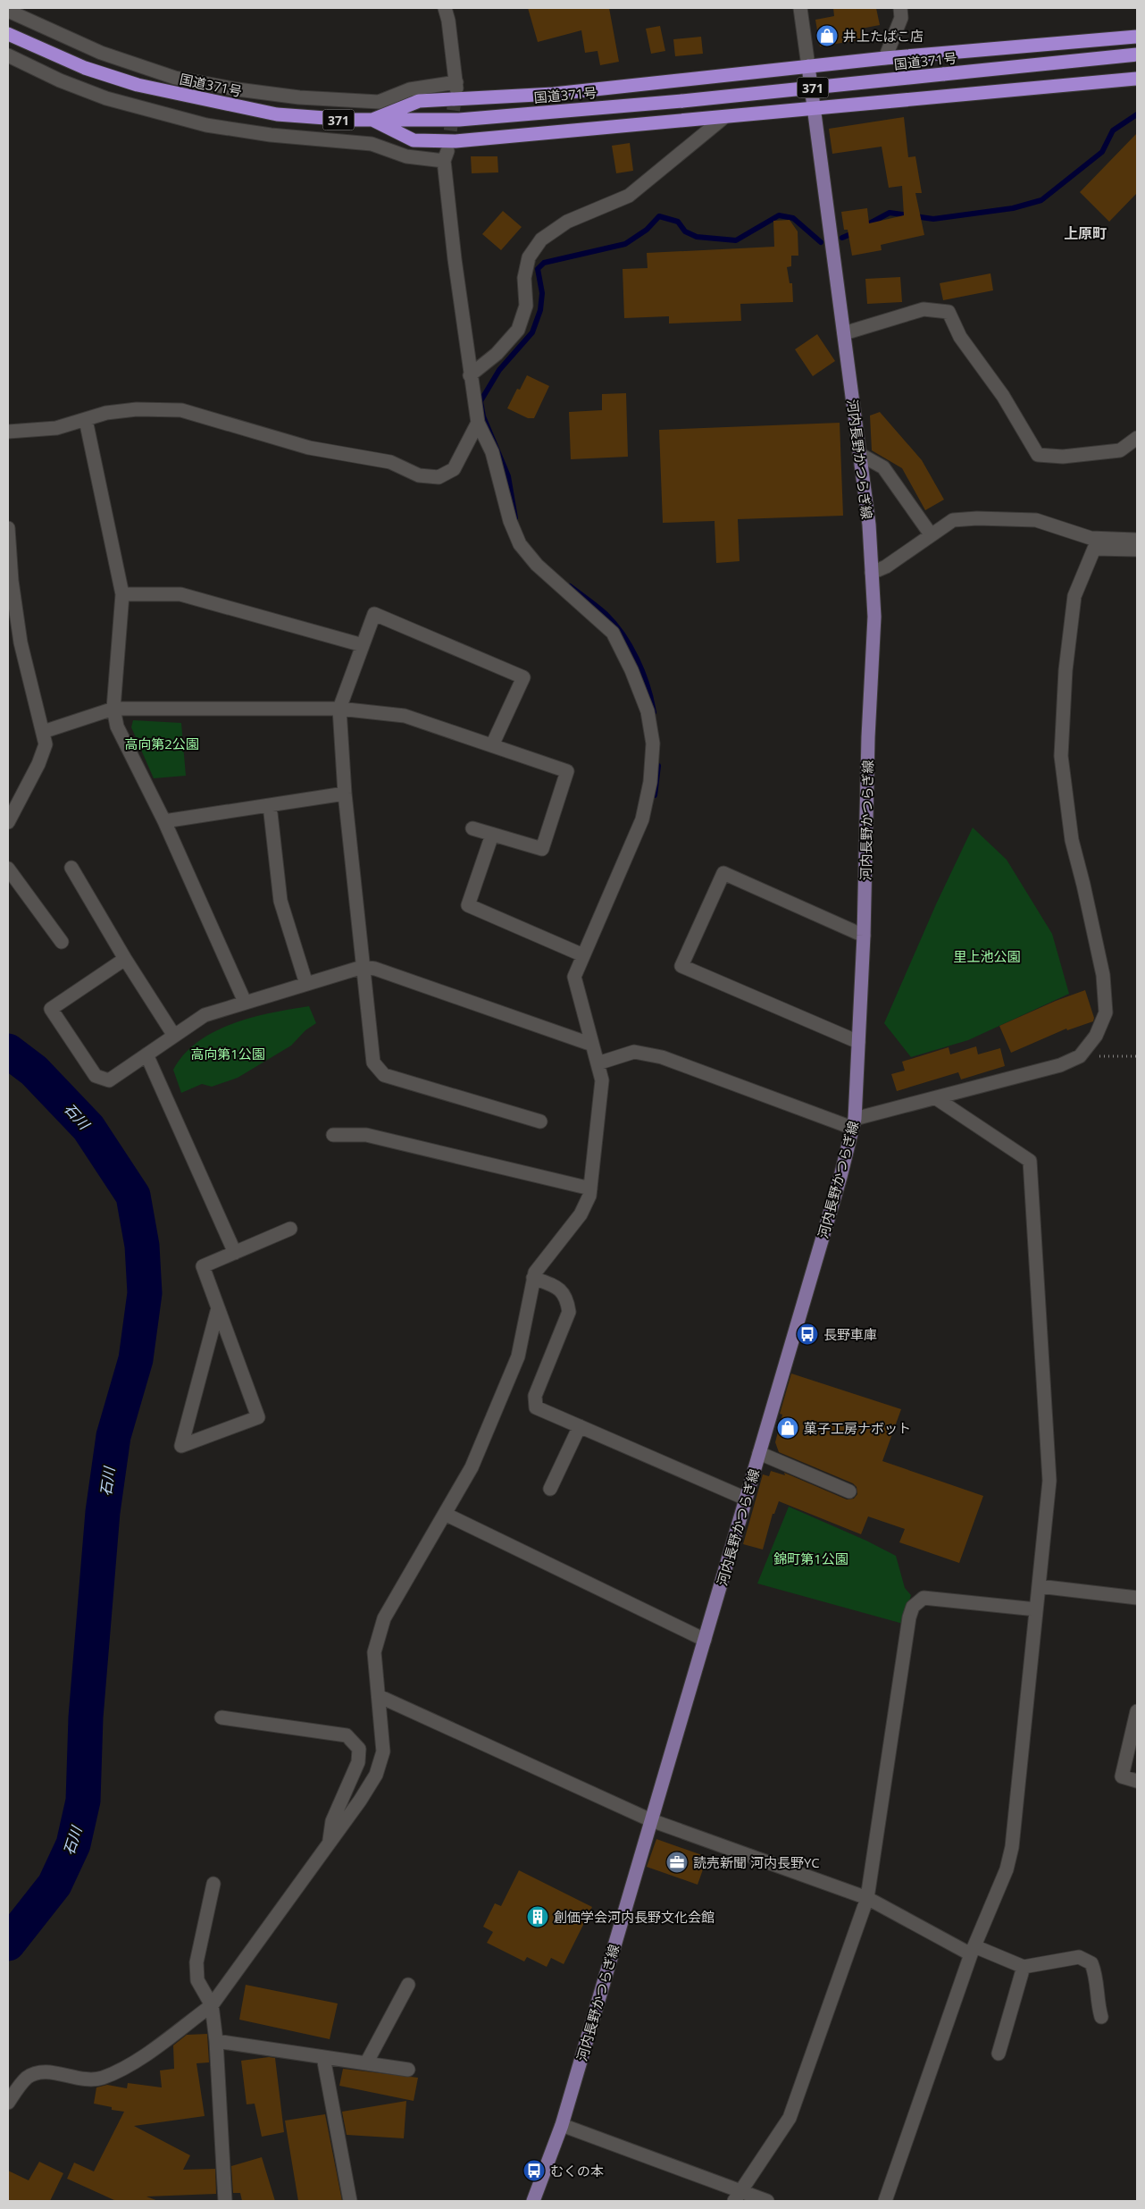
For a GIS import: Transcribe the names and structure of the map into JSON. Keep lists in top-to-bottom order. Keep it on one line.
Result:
{"streets":{"highway":["国道371号","371"],"main road":["河内長野かつらぎ線"]},"districts":["上原町"],"water":["石川"],"parks":["高向第2公園","里上池公園","高向第1公園","錦町第1公園"],"places":{"shop":["井上たばこ店","菓子工房ナボット"],"bus stop":["長野車庫","むくの本"],"office":["読売新聞 河内長野YC"],"building":["創価学会河内長野文化会館"]}}
